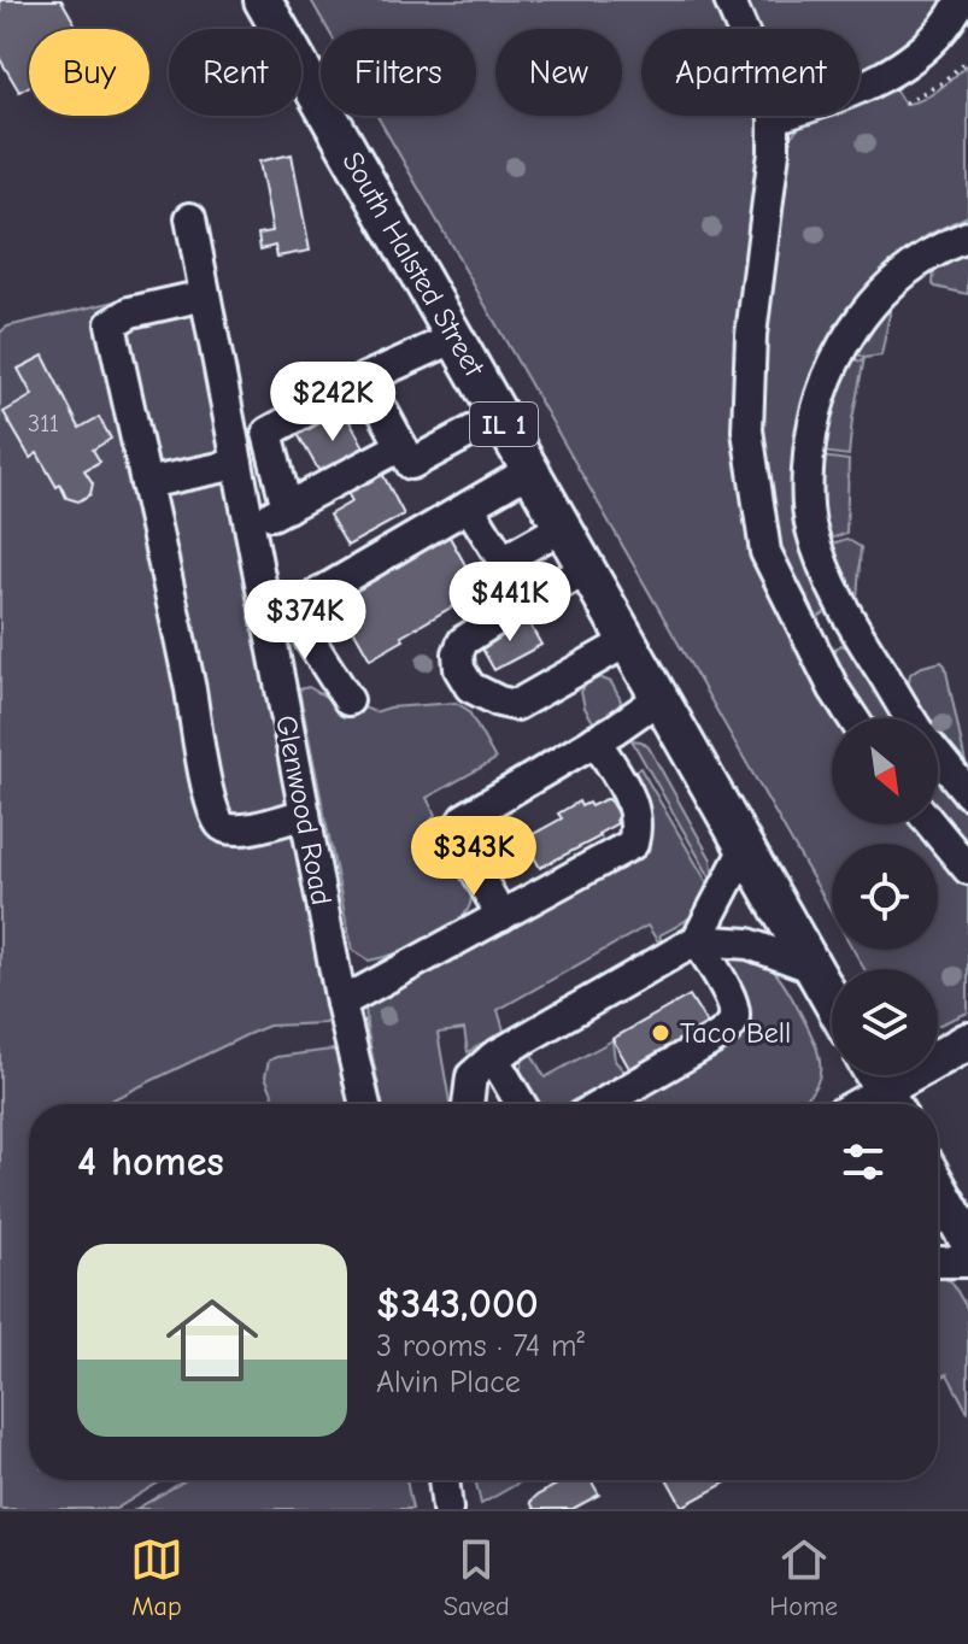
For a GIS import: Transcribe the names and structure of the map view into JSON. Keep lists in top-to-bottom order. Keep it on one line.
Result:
{"streets":{"main road":["South Halsted Street","IL 1"],"street":["Glenwood Road"]},"places":["Taco Bell"],"house_numbers":["311"],"north":"bottom right","page":{"chip":["Buy","Rent","Filters","New","Apartment"],"price":["$242K","$441K","$374K","$343K"],"heading":"4 homes","list":[{"name":"$343,000","note":"3 rooms · 74 m² · Alvin Place"}],"tabs":["Map","Saved","Home"]}}
